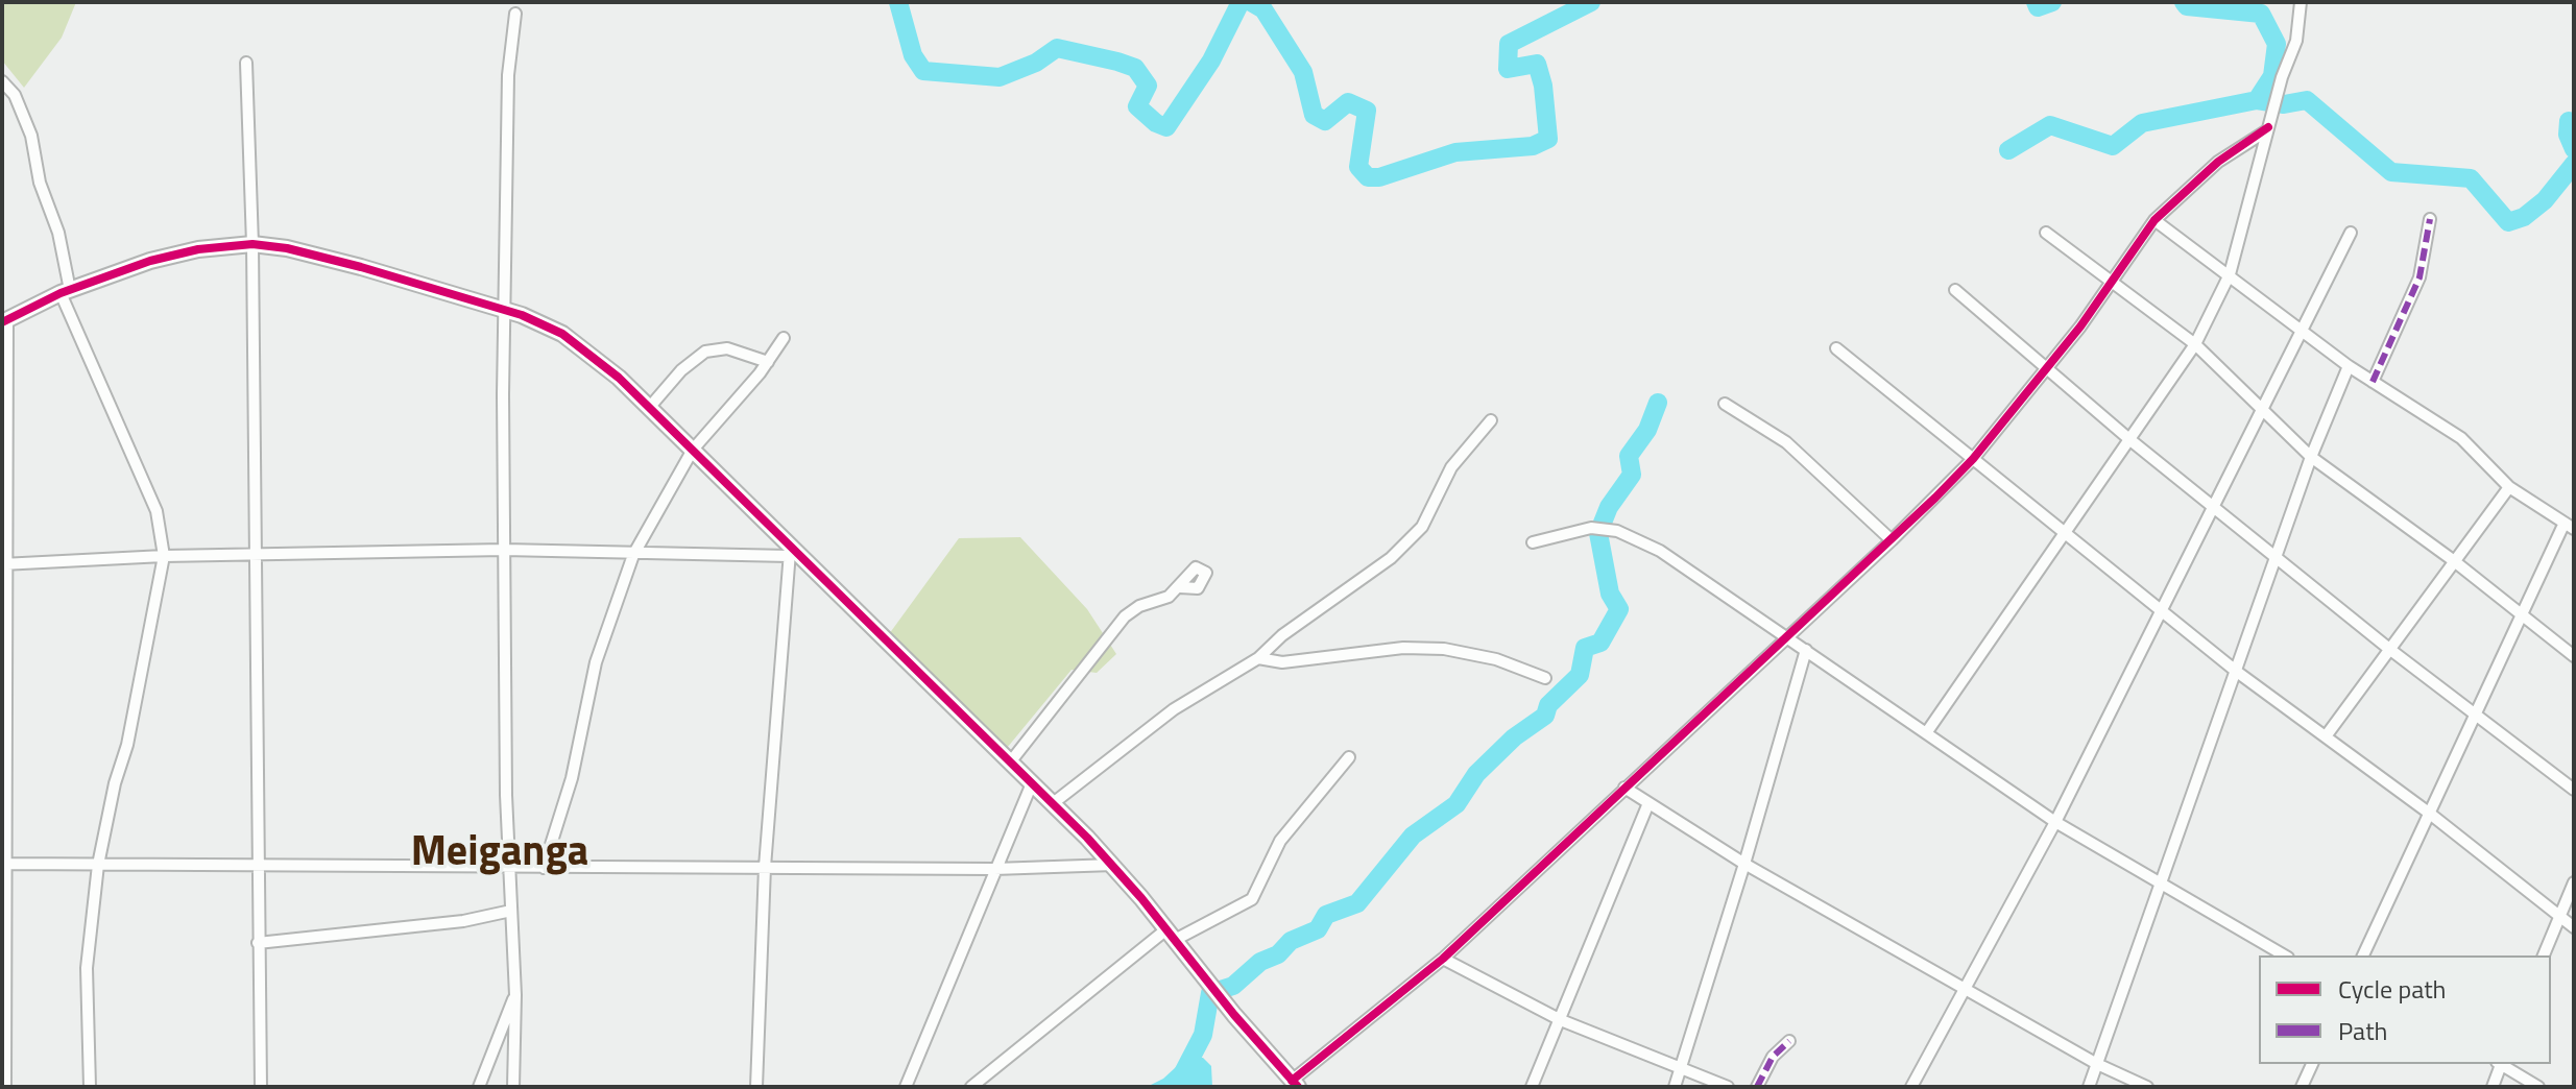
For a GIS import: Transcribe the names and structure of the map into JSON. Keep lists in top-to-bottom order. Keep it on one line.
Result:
{"districts":["Meiganga"],"legend":["Cycle path","Path"]}
